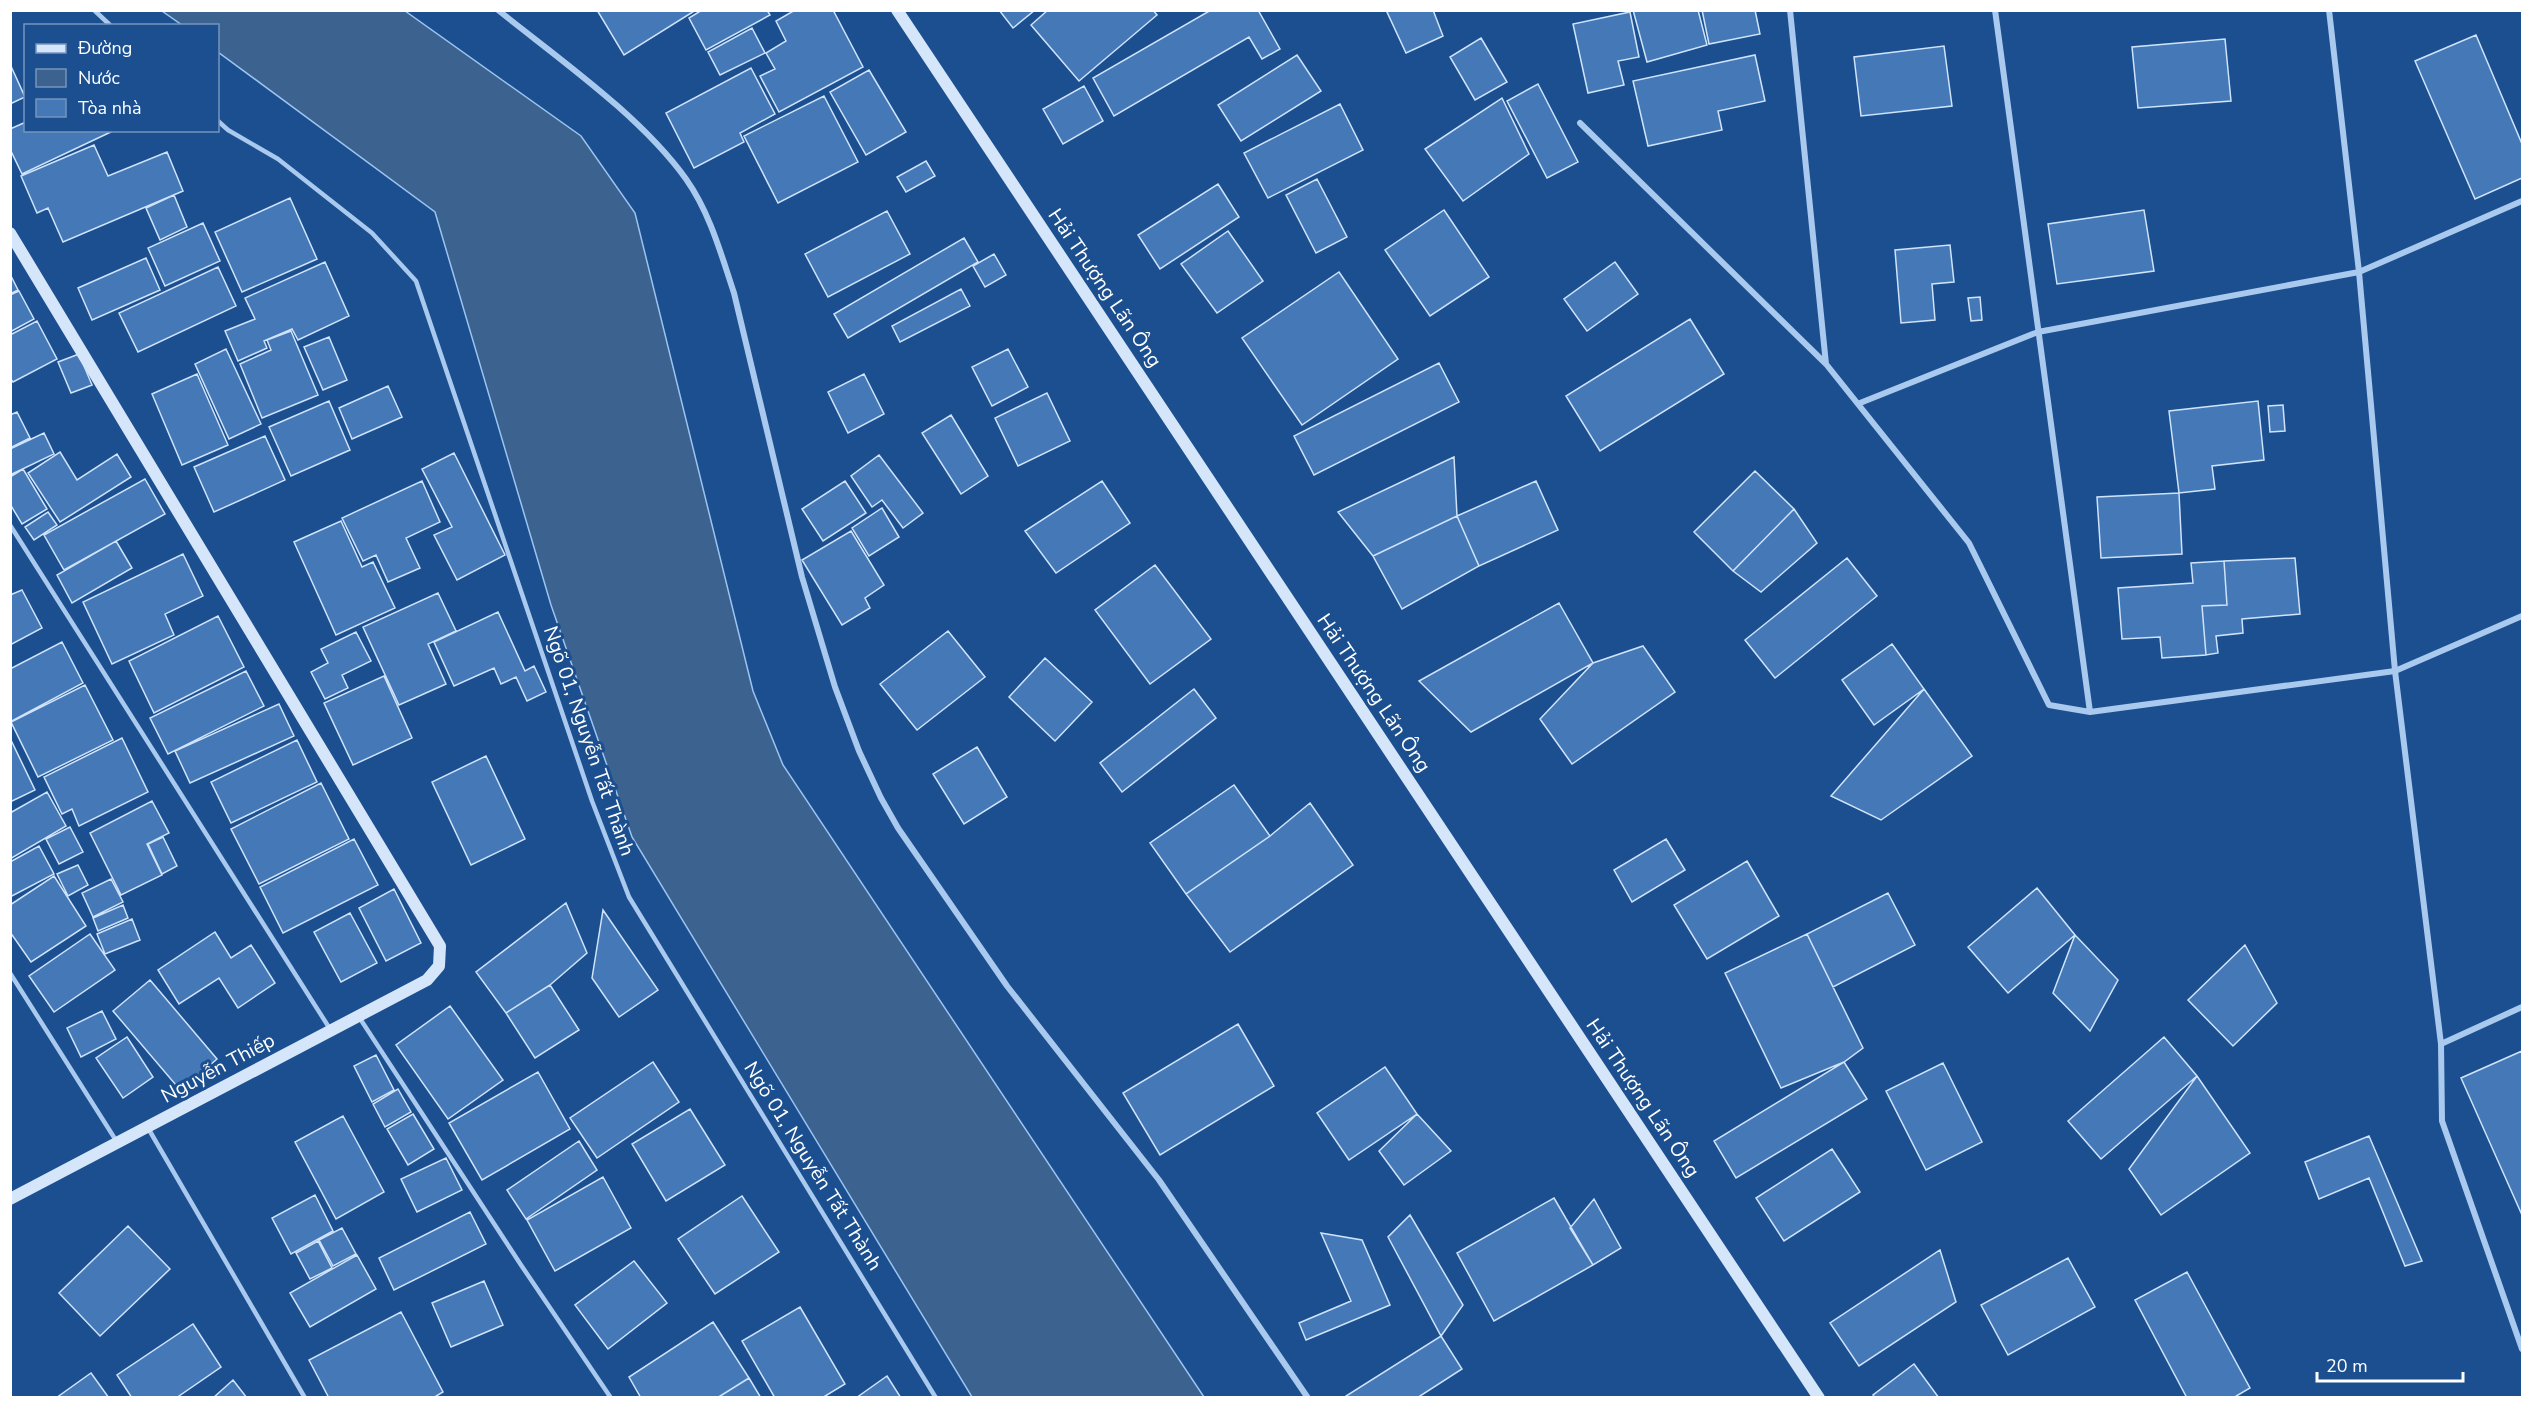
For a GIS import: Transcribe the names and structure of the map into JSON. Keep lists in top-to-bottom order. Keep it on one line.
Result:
{"streets":{"street":["Hải Thượng Lãn Ông","Nguyễn Thiếp"],"lane":["Ngõ 01, Nguyễn Tất Thành"]},"legend":["Đường","Nước","Tòa nhà"],"scale_bar":"20 m"}
